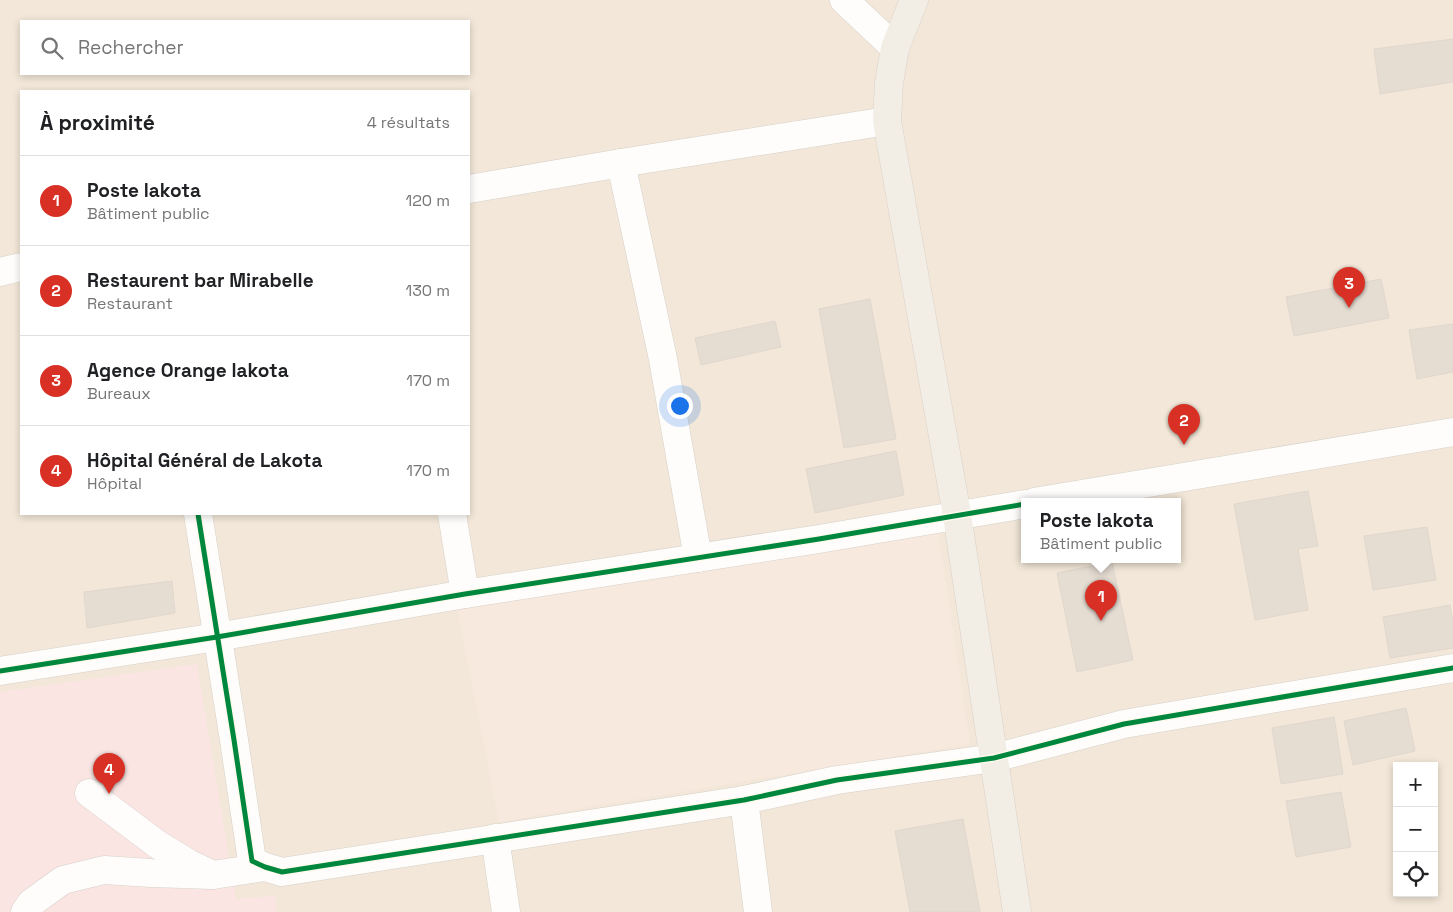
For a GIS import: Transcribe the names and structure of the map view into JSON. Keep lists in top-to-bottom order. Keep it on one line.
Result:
{"page":{"search":"Rechercher","heading":["À proximité","4 résultats"],"list":[{"mark":"1","name":"Poste lakota","note":"Bâtiment public","value":"120 m"},{"mark":"2","name":"Restaurent bar Mirabelle","note":"Restaurant","value":"130 m"},{"mark":"3","name":"Agence Orange lakota","note":"Bureaux","value":"170 m"},{"mark":"4","name":"Hôpital Général de Lakota","note":"Hôpital","value":"170 m"}],"pins":["3","2","1","4"],"popup":["Poste lakota","Bâtiment public"],"map_buttons":["+","−"]}}
